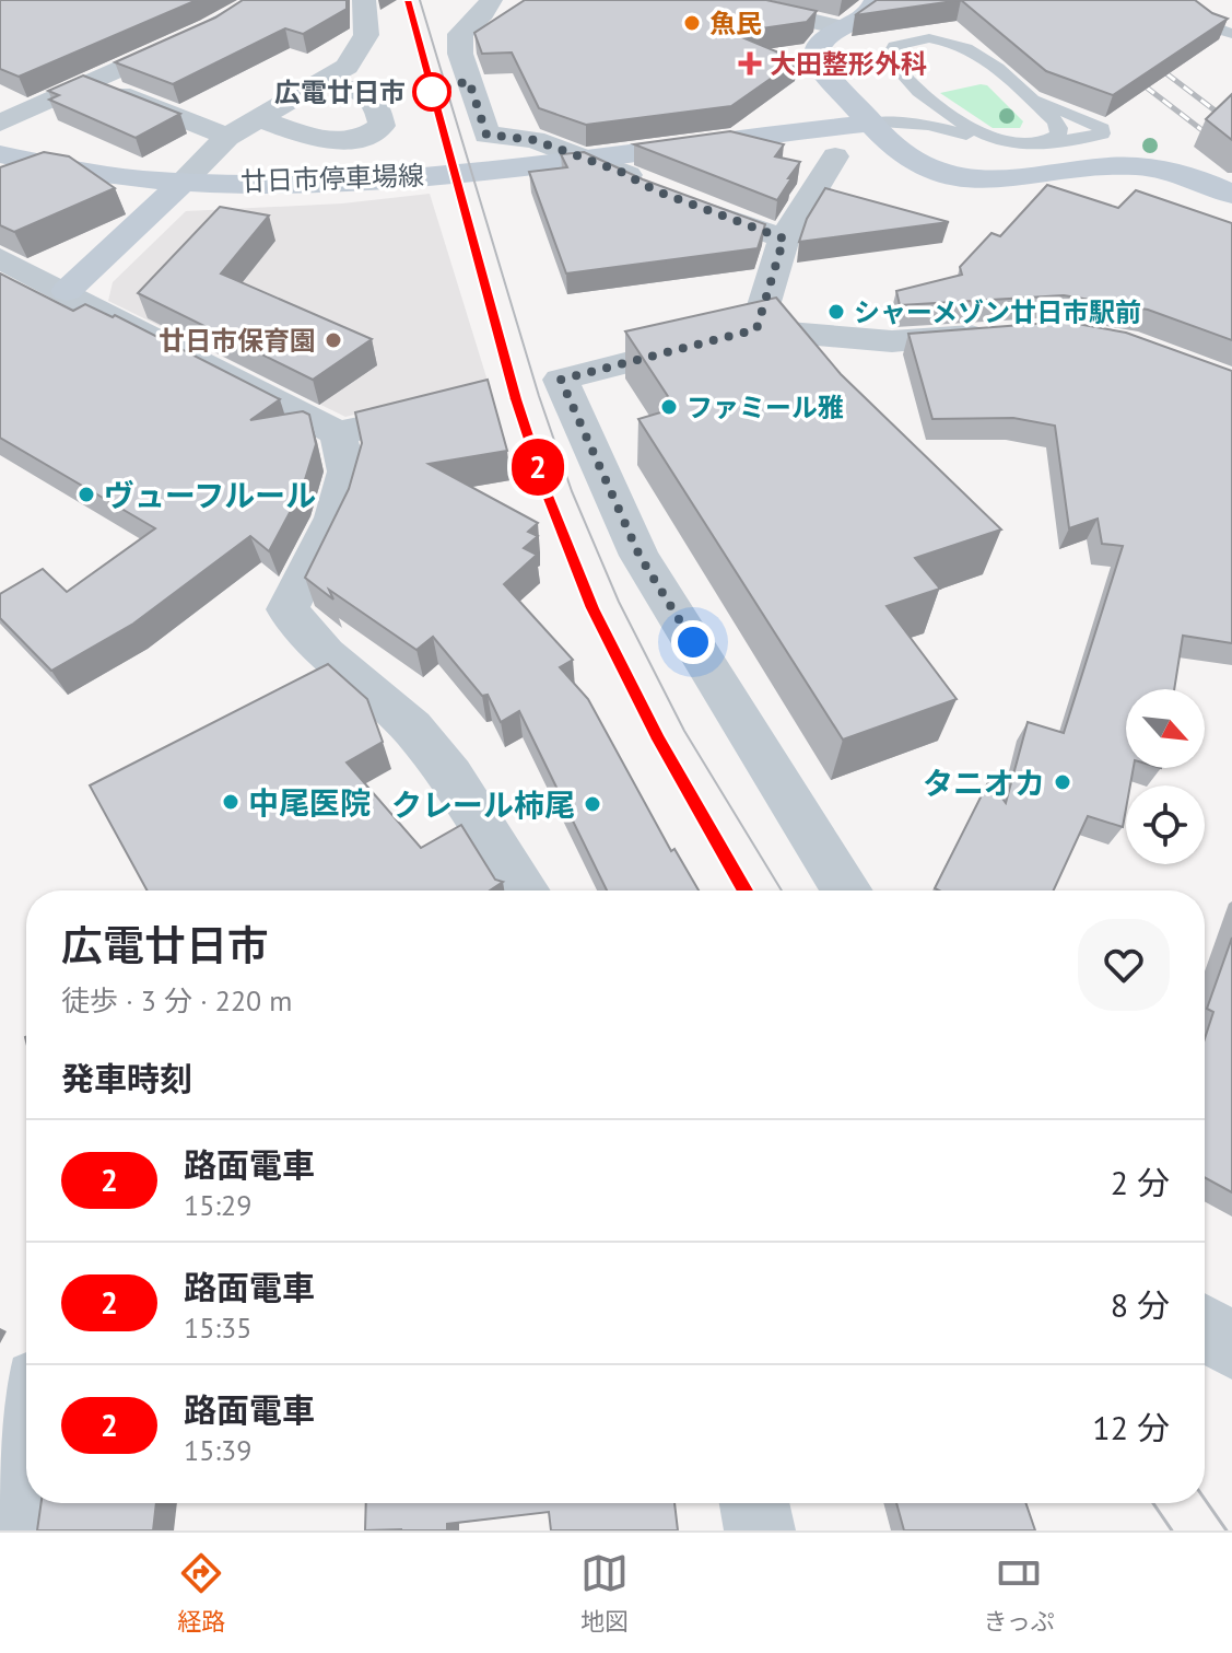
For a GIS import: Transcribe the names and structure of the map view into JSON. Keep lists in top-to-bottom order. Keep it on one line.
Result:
{"streets":{"street":["廿日市停車場線"]},"places":{"other":["魚民","広電廿日市","シャーメゾン廿日市駅前","廿日市保育園","ファミール雅","ヴューフルール","タニオカ","中尾医院","クレール柿尾"],"health":["大田整形外科"]},"lines":["tram line 2"],"north":"bottom right","page":{"on_map":"2","heading":[["広電廿日市","徒歩 · 3 分 · 220 m"],"発車時刻"],"list":[{"mark":"2","name":"路面電車","note":"15:29","value":"2 分"},{"mark":"2","name":"路面電車","note":"15:35","value":"8 分"},{"mark":"2","name":"路面電車","note":"15:39","value":"12 分"}],"tabs":["経路","地図","きっぷ"]}}
